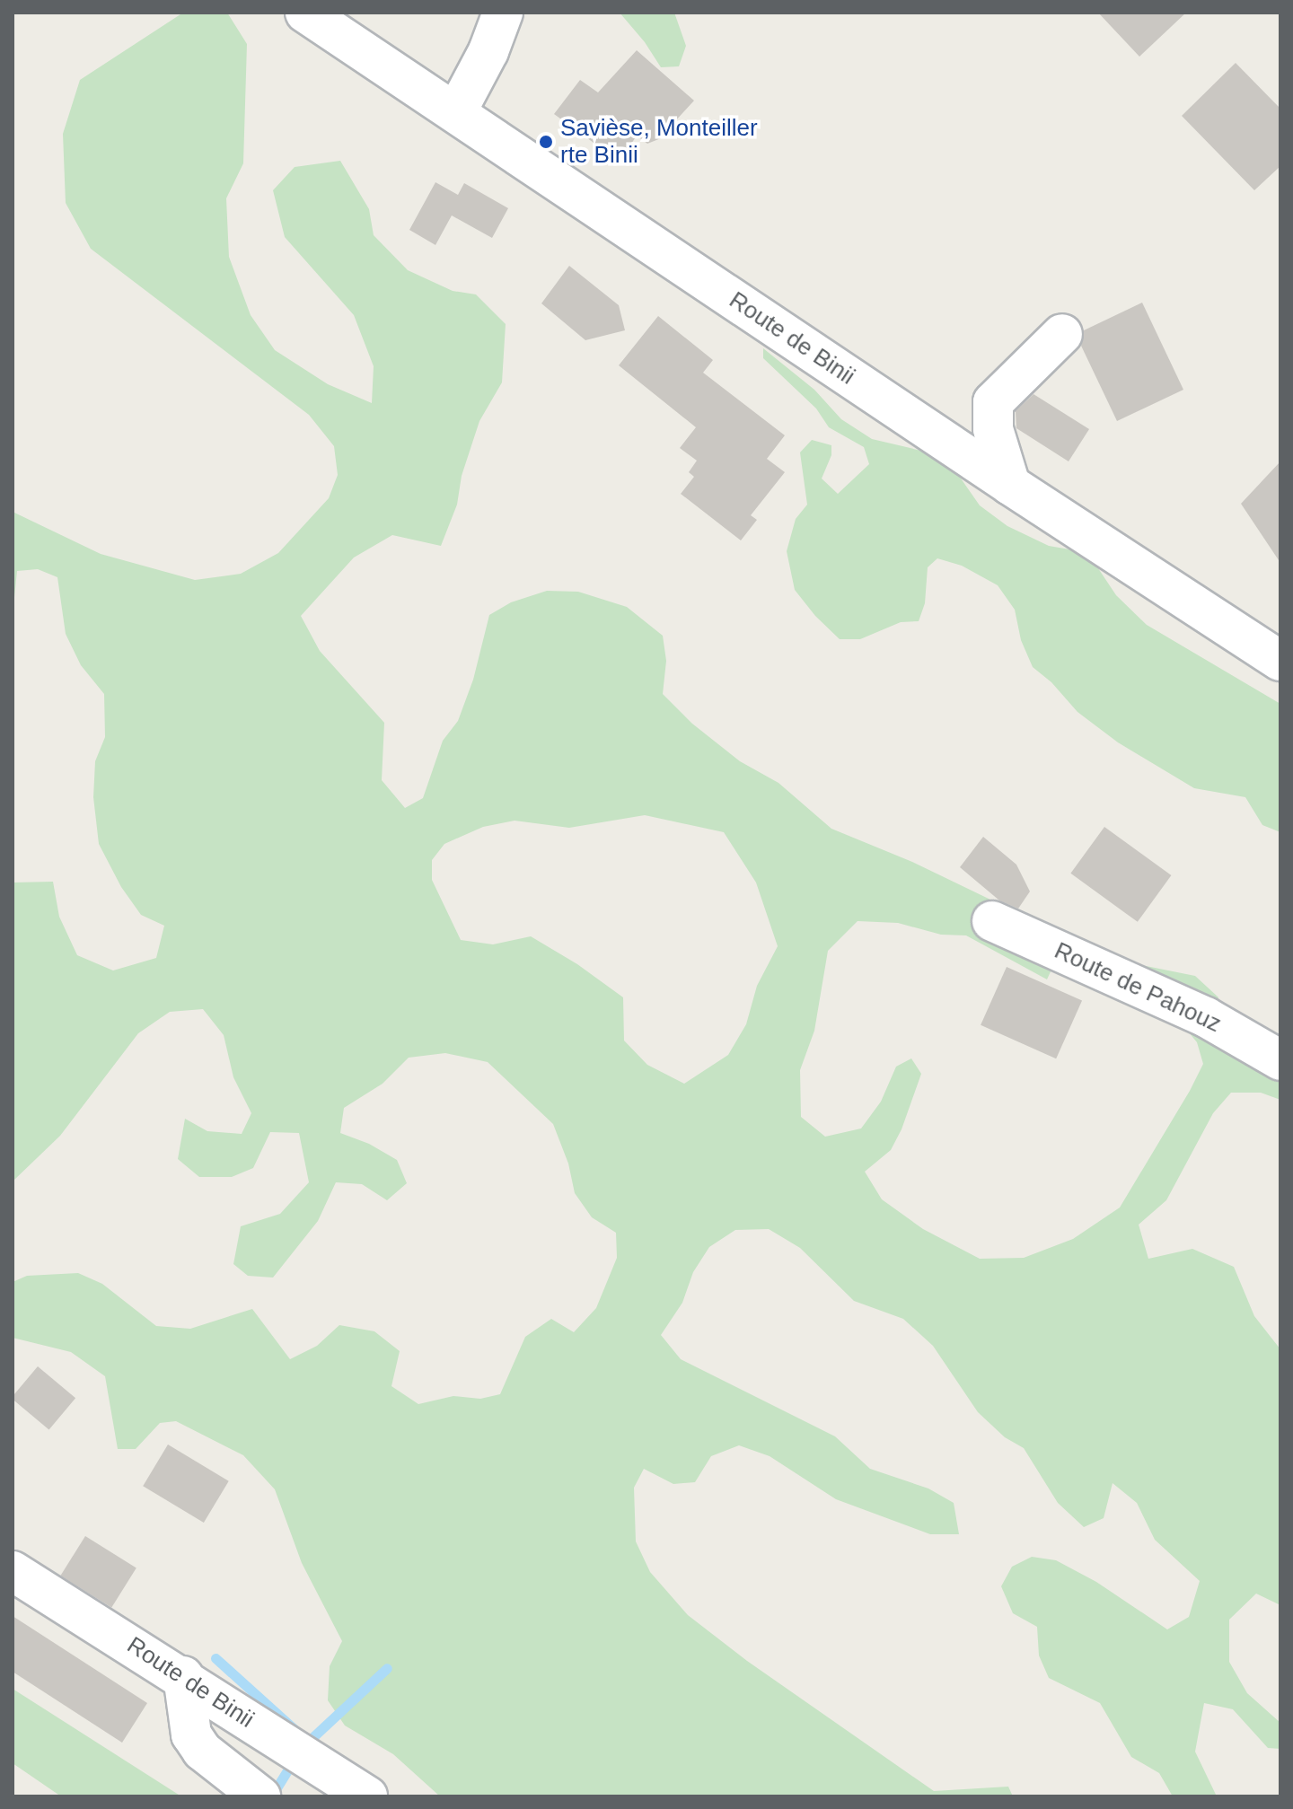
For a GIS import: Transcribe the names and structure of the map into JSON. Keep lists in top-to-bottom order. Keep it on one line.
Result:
{"streets":{"street":["Route de Binii","Route de Pahouz"]},"places":["Savièse, Monteiller rte Binii"]}
